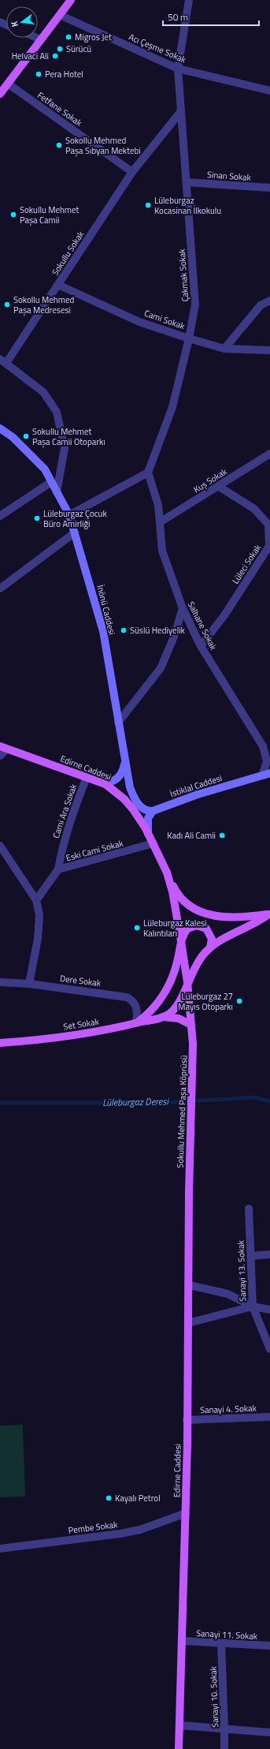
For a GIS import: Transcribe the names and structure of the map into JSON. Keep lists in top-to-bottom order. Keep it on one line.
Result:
{"streets":{"main road":["İnönü Caddesi","Edirne Caddesi","İstiklal Caddesi","Set Sokak","Sokullu Mehmed Paşa Köprüsü"],"street":["Acı Çeşme Sokak","Fetfane Sokak","Sinan Sokak","Sokullu Sokak","Çakmak Sokak","Cami Sokak","Kuş Sokak","Lüleci Sokak","Salhane Sokak","Cami Ara Sokak","Eski Cami Sokak","Dere Sokak","Sanayi 13. Sokak","Sanayi 4. Sokak","Pembe Sokak","Sanayi 11. Sokak","Sanayi 10. Sokak"]},"crossings":[["Acı Çeşme Sokak","Çakmak Sokak"],["Fetfane Sokak","Sokullu Sokak"],["Sinan Sokak","Çakmak Sokak"],["Sokullu Sokak","Çakmak Sokak"],["Sokullu Sokak","Cami Sokak"],["Çakmak Sokak","Cami Sokak"],["Çakmak Sokak","Salhane Sokak"],["Kuş Sokak","Lüleci Sokak"],["Kuş Sokak","Salhane Sokak"],["Lüleci Sokak","Salhane Sokak"],["İnönü Caddesi","İstiklal Caddesi"],["Salhane Sokak","İstiklal Caddesi"],["Edirne Caddesi","Cami Ara Sokak"],["Edirne Caddesi","Eski Cami Sokak"],["Edirne Caddesi","Set Sokak"],["Edirne Caddesi","Sokullu Mehmed Paşa Köprüsü"],["Edirne Caddesi","Sanayi 4. Sokak"],["Edirne Caddesi","Pembe Sokak"],["Edirne Caddesi","Sanayi 11. Sokak"],["Cami Ara Sokak","Eski Cami Sokak"],["Dere Sokak","Set Sokak"],["Set Sokak","Sokullu Mehmed Paşa Köprüsü"],["Sanayi 11. Sokak","Sanayi 10. Sokak"]],"water":["Lüleburgaz Deresi"],"places":["Migros Jet","Sürücü","Helvaci Ali","Pera Hotel","Sokollu Mehmed Paşa Sıbyan Mektebi","Lüleburgaz Kocasinan İlkokulu","Sokullu Mehmet Paşa Camii","Sokollu Mehmed Paşa Medresesi","Sokullu Mehmet Paşa Camii Otoparkı","Lüleburgaz Çocuk Büro Amirliği","Süslü Hediyelik","Kadı Ali Camii","Lüleburgaz Kalesi Kalıntıları","Lüleburgaz 27 Mayıs Otoparkı","Kayalı Petrol"],"scale_bar":"50 m","north":"left"}
